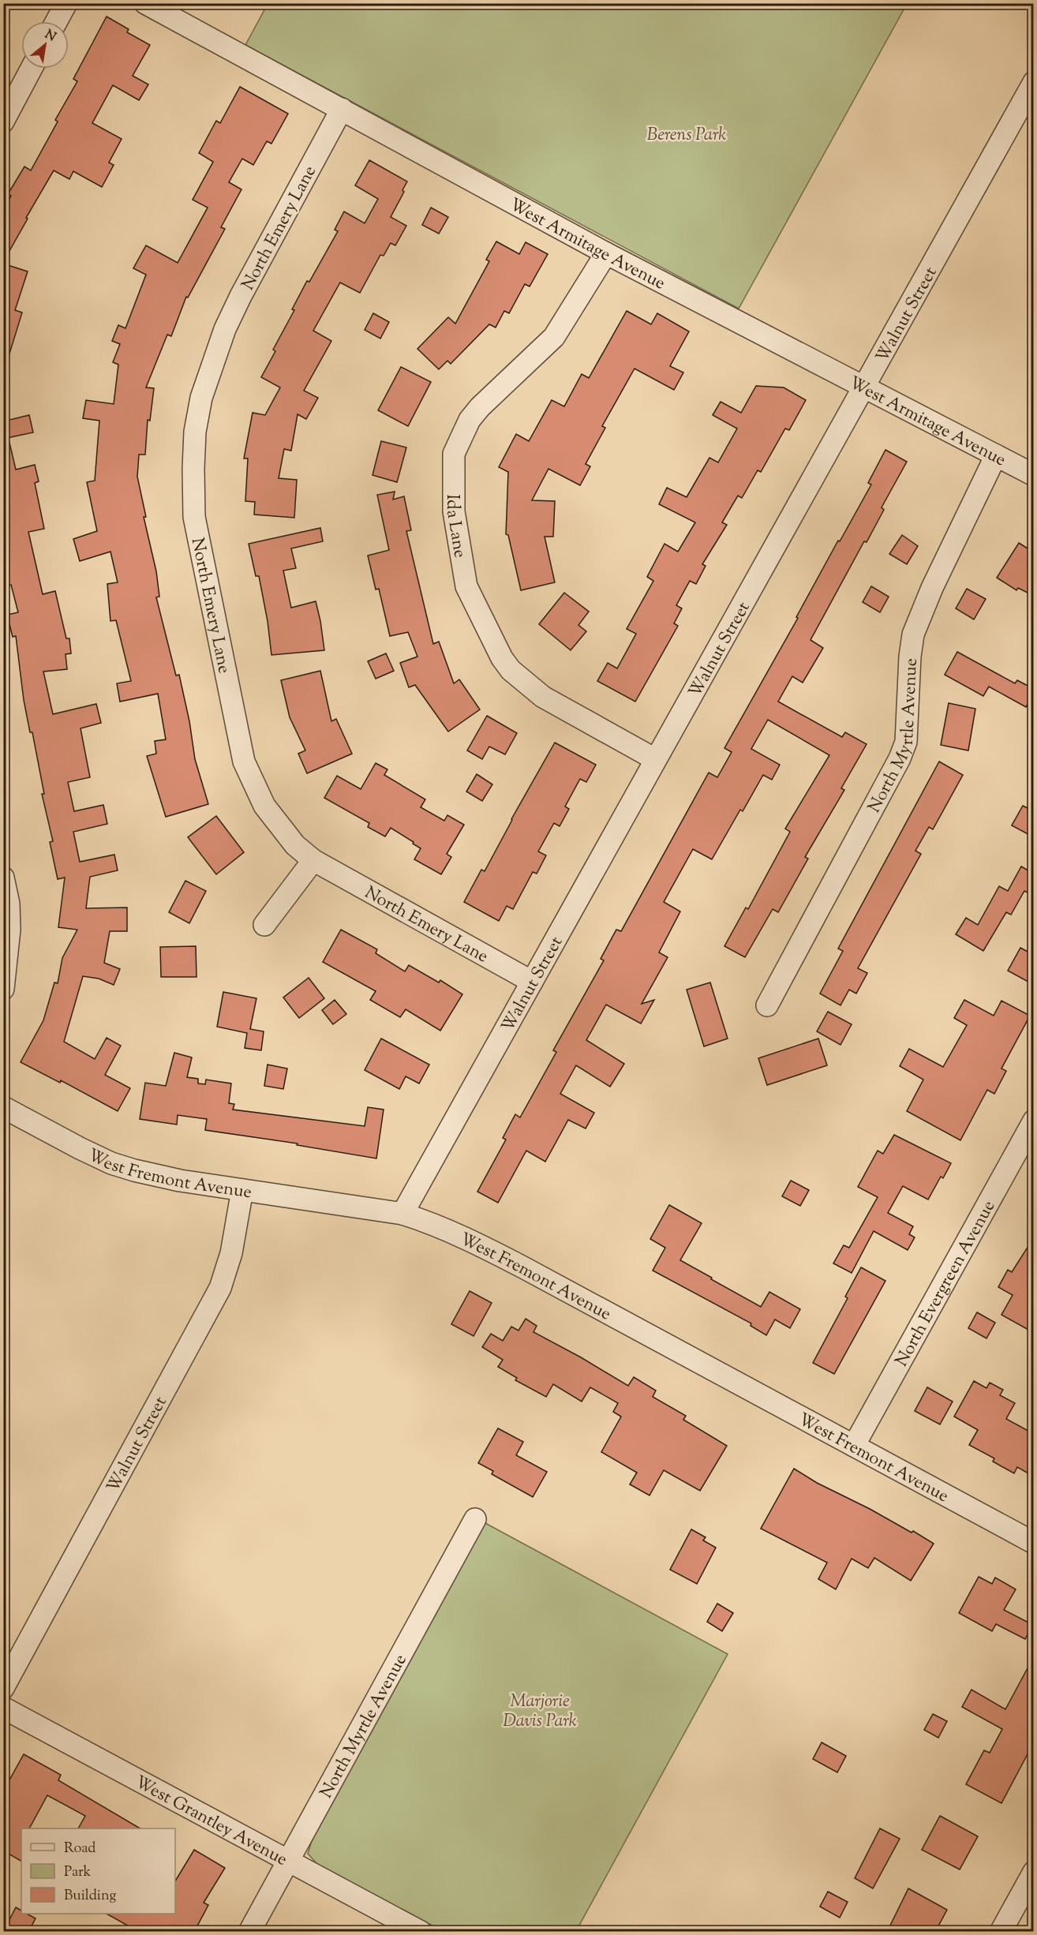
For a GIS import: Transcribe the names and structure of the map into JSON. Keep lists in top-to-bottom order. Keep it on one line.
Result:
{"streets":{"street":["North Emery Lane","West Armitage Avenue","Walnut Street","Ida Lane","North Myrtle Avenue","West Fremont Avenue","North Evergreen Avenue","West Grantley Avenue"]},"crossings":[["North Emery Lane","West Armitage Avenue"],["North Emery Lane","Walnut Street"],["West Armitage Avenue","Walnut Street"],["West Armitage Avenue","Ida Lane"],["West Armitage Avenue","North Myrtle Avenue"],["Walnut Street","Ida Lane"],["Walnut Street","West Fremont Avenue"],["North Myrtle Avenue","West Grantley Avenue"],["West Fremont Avenue","North Evergreen Avenue"]],"parks":["Berens Park","Marjorie Davis Park"],"legend":["Road","Park","Building"],"north":"top right"}
